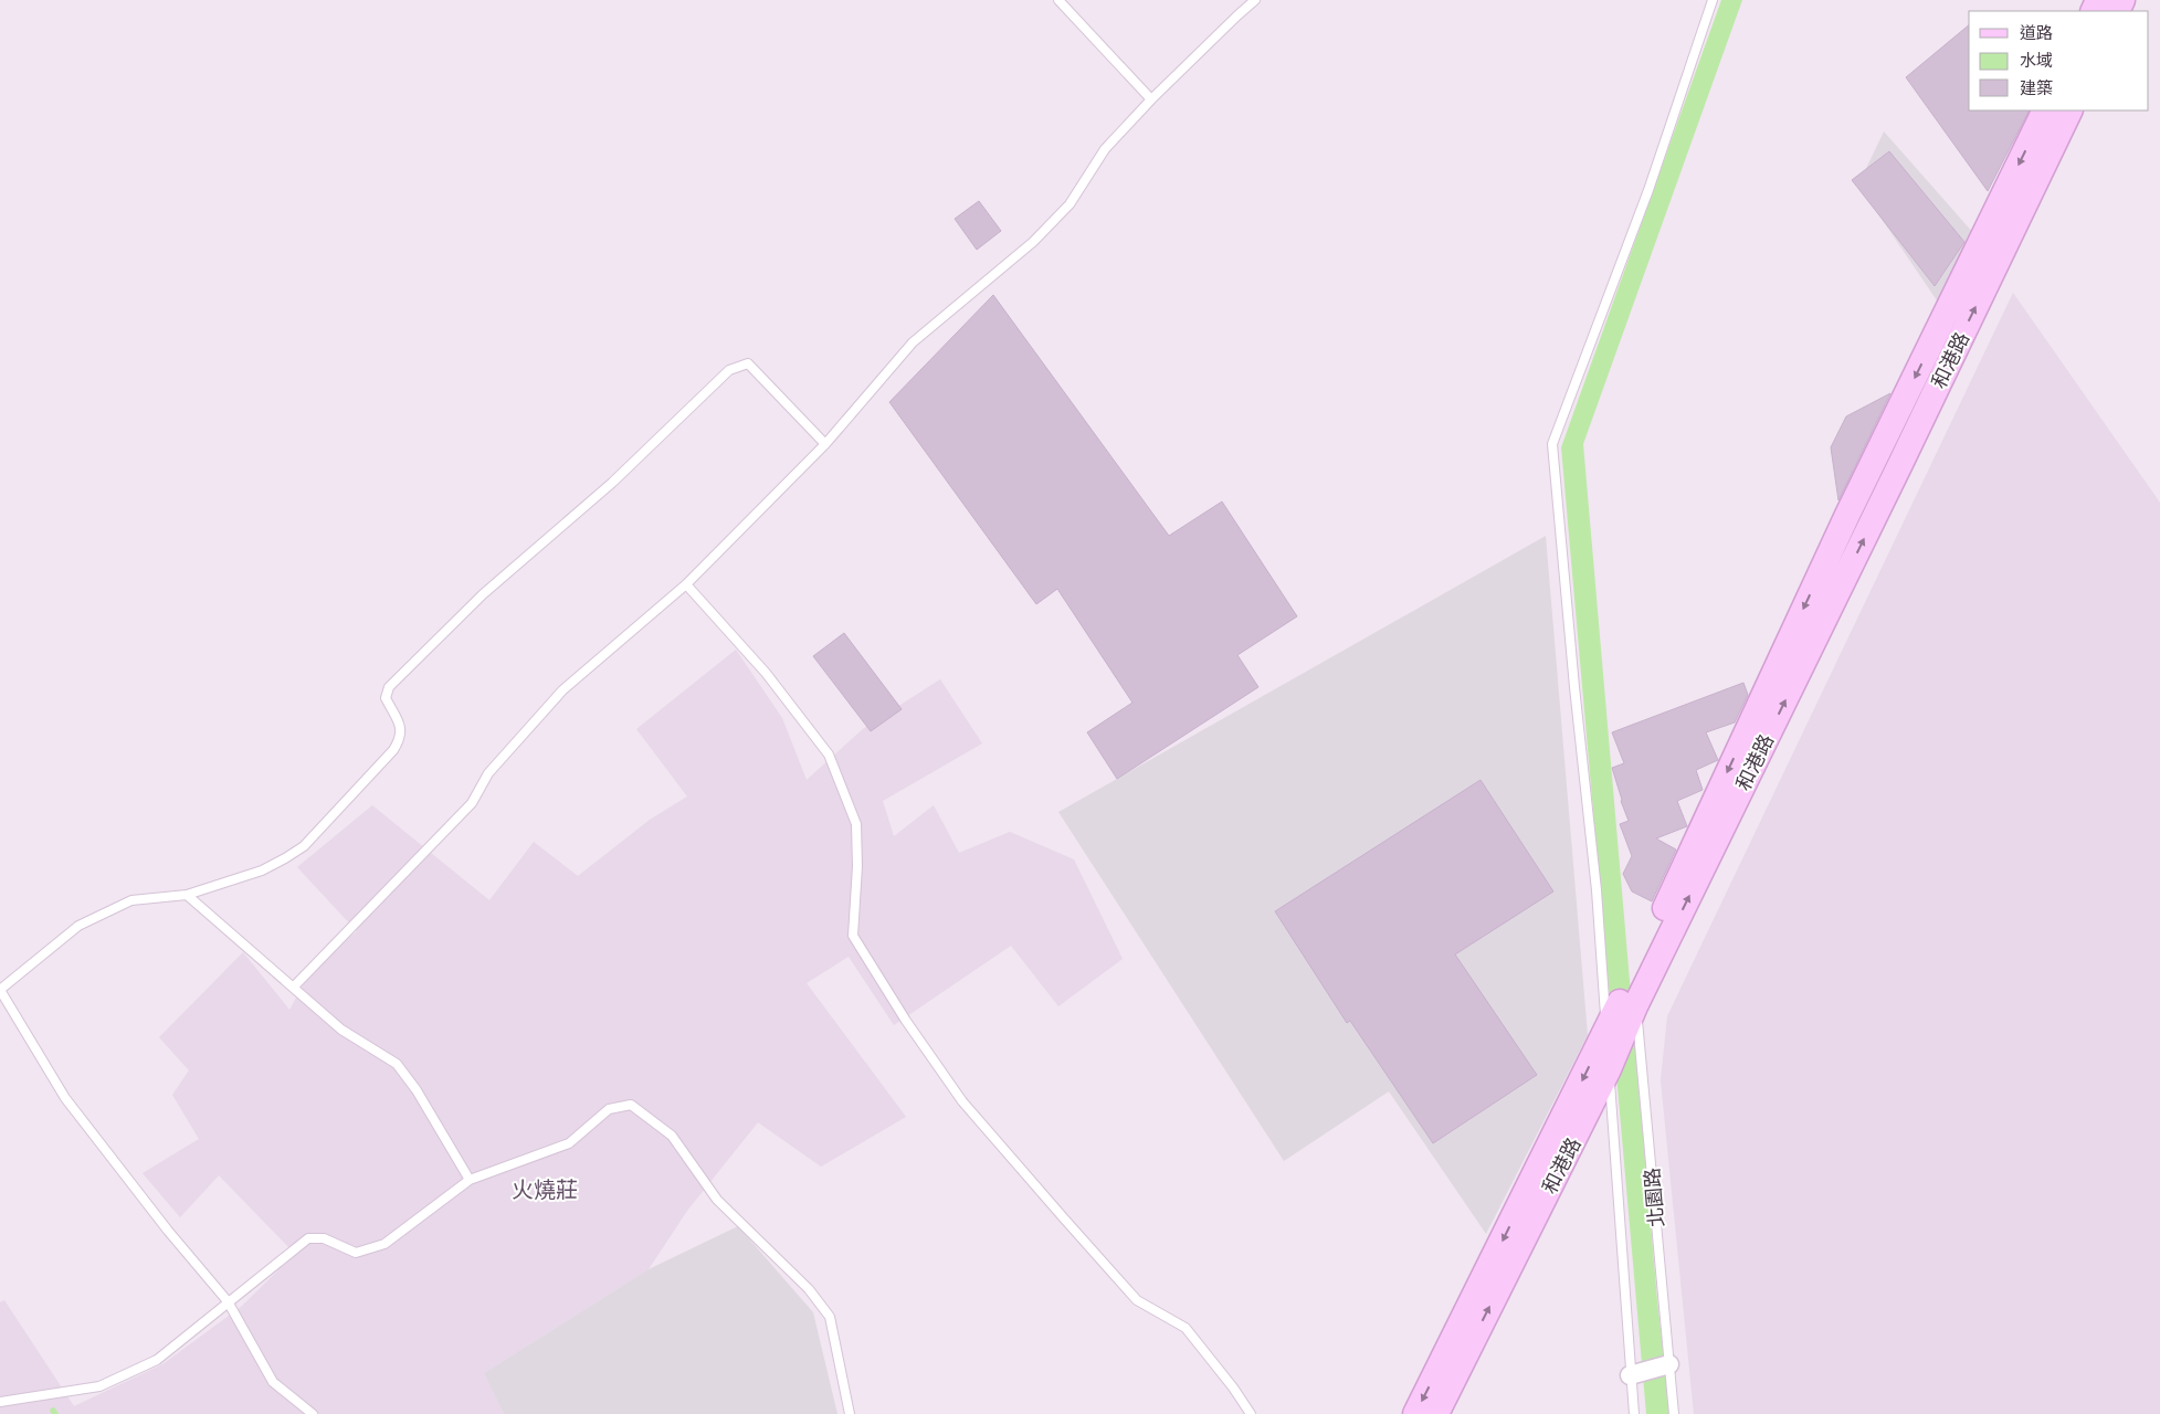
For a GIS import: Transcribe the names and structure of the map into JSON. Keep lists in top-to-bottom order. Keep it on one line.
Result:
{"streets":{"main road":["和港路"],"lane":["北園路"]},"crossings":[["和港路","北園路"]],"districts":["火燒莊"],"legend":["道路","水域","建築"]}
